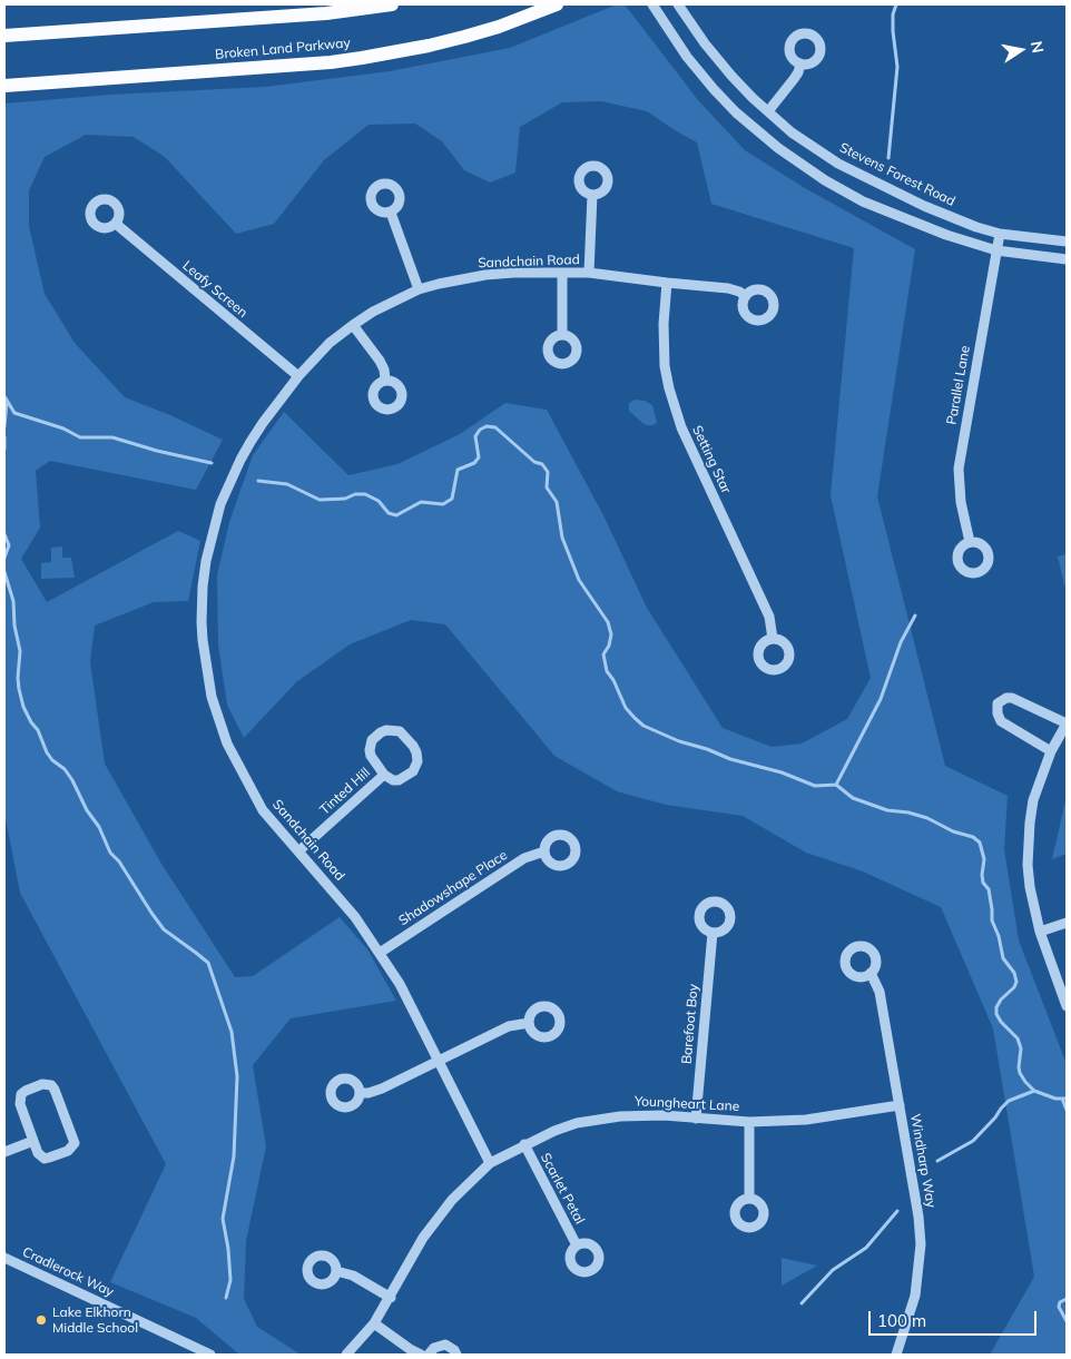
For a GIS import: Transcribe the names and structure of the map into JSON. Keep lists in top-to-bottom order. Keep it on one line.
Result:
{"streets":{"main road":["Broken Land Parkway"],"street":["Stevens Forest Road","Sandchain Road","Leafy Screen","Parallel Lane","Setting Star","Tinted Hill","Shadowshape Place","Barefoot Boy","Youngheart Lane","Windharp Way","Scarlet Petal","Cradlerock Way"]},"crossings":[["Stevens Forest Road","Parallel Lane"],["Sandchain Road","Leafy Screen"],["Sandchain Road","Setting Star"],["Sandchain Road","Tinted Hill"],["Sandchain Road","Shadowshape Place"],["Sandchain Road","Youngheart Lane"],["Barefoot Boy","Youngheart Lane"],["Youngheart Lane","Windharp Way"],["Youngheart Lane","Scarlet Petal"]],"places":["Lake Elkhorn Middle School"],"scale_bar":"100 m","north":"right"}
